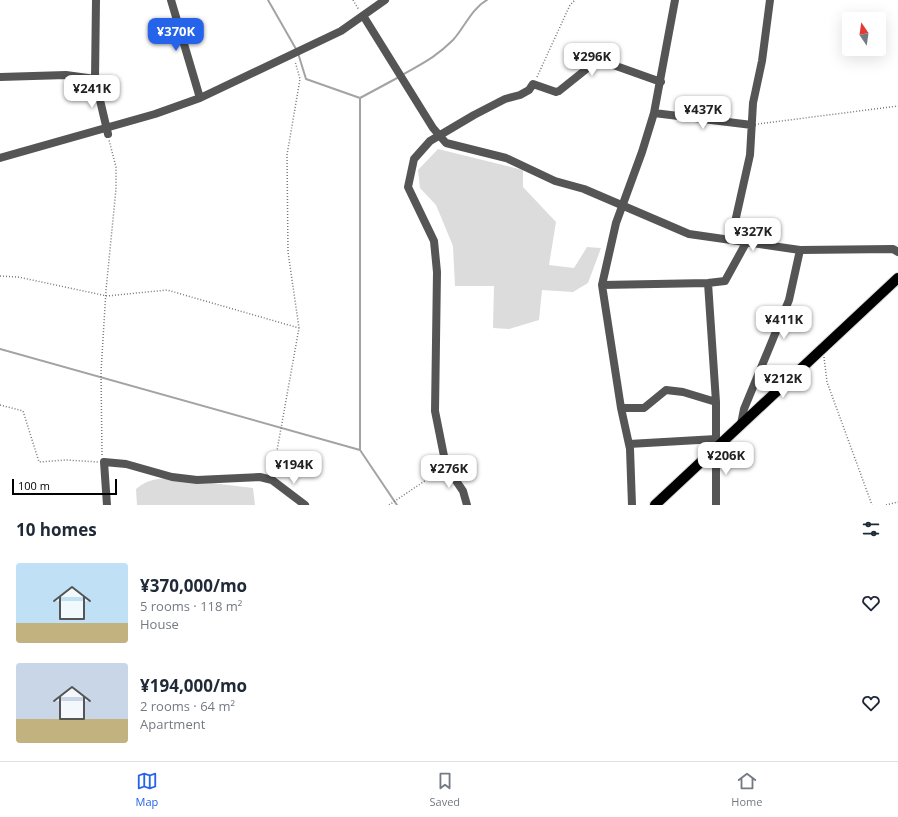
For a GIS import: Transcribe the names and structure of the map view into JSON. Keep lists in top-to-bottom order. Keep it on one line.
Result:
{"scale_bar":"100 m","north":"top","page":{"price":["¥370K","¥296K","¥241K","¥437K","¥327K","¥411K","¥212K","¥206K","¥194K","¥276K"],"scale":"100 m","heading":"10 homes","list":[{"name":"¥370,000/mo","note":"5 rooms · 118 m² · House"},{"name":"¥194,000/mo","note":"2 rooms · 64 m² · Apartment"}],"tabs":["Map","Saved","Home"]}}
